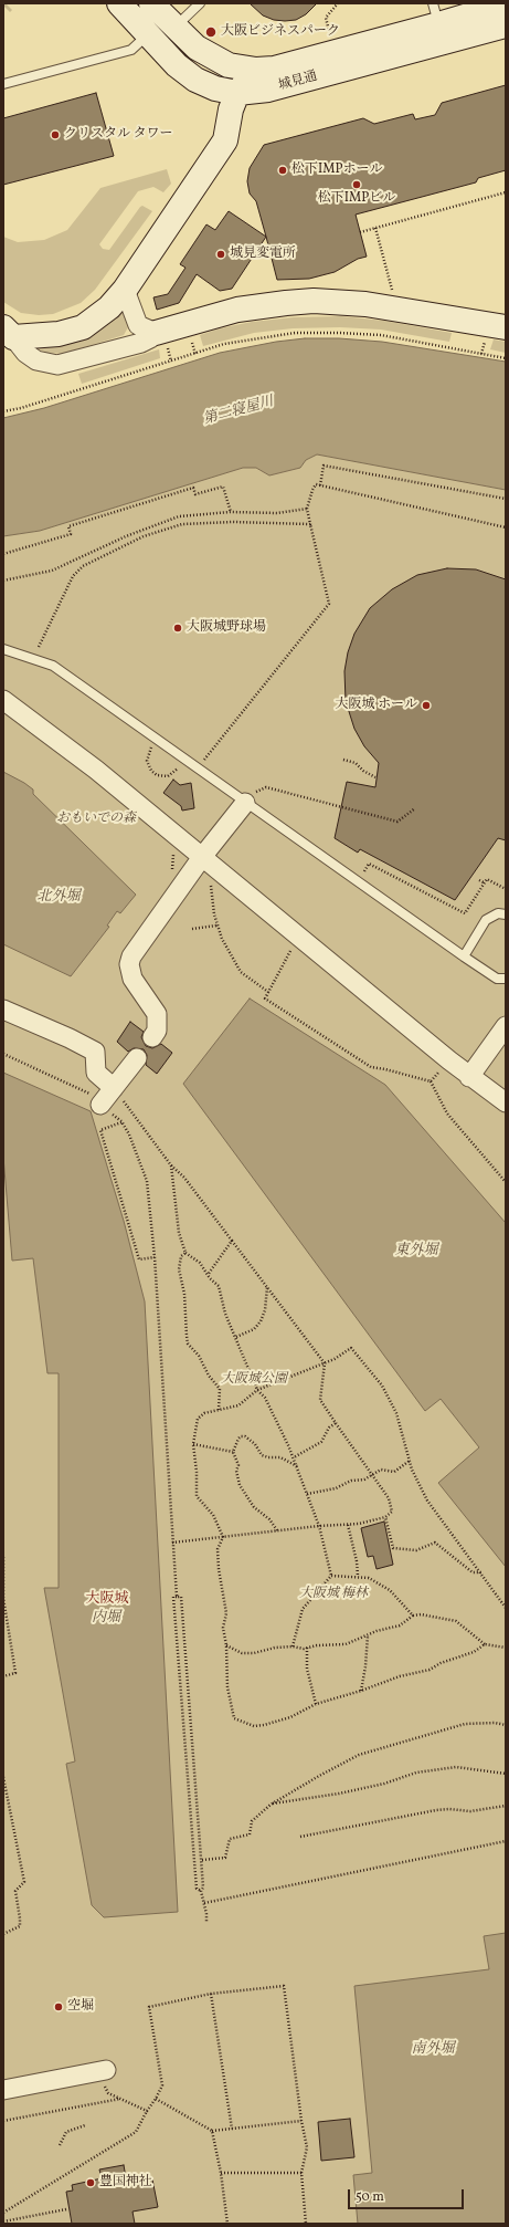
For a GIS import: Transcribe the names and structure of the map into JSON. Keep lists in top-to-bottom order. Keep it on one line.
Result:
{"streets":{"street":["城見通"]},"districts":["大阪城"],"water":["第二寝屋川","北外堀","東外堀","内堀","南外堀"],"parks":["おもいでの森","大阪城公園","大阪城 梅林"],"places":["大阪ビジネスパーク","クリスタル タワー","松下IMPホール","松下IMPビル","城見変電所","大阪城野球場","大阪城 ホール","空堀","豊国神社"],"scale_bar":"50 m"}
